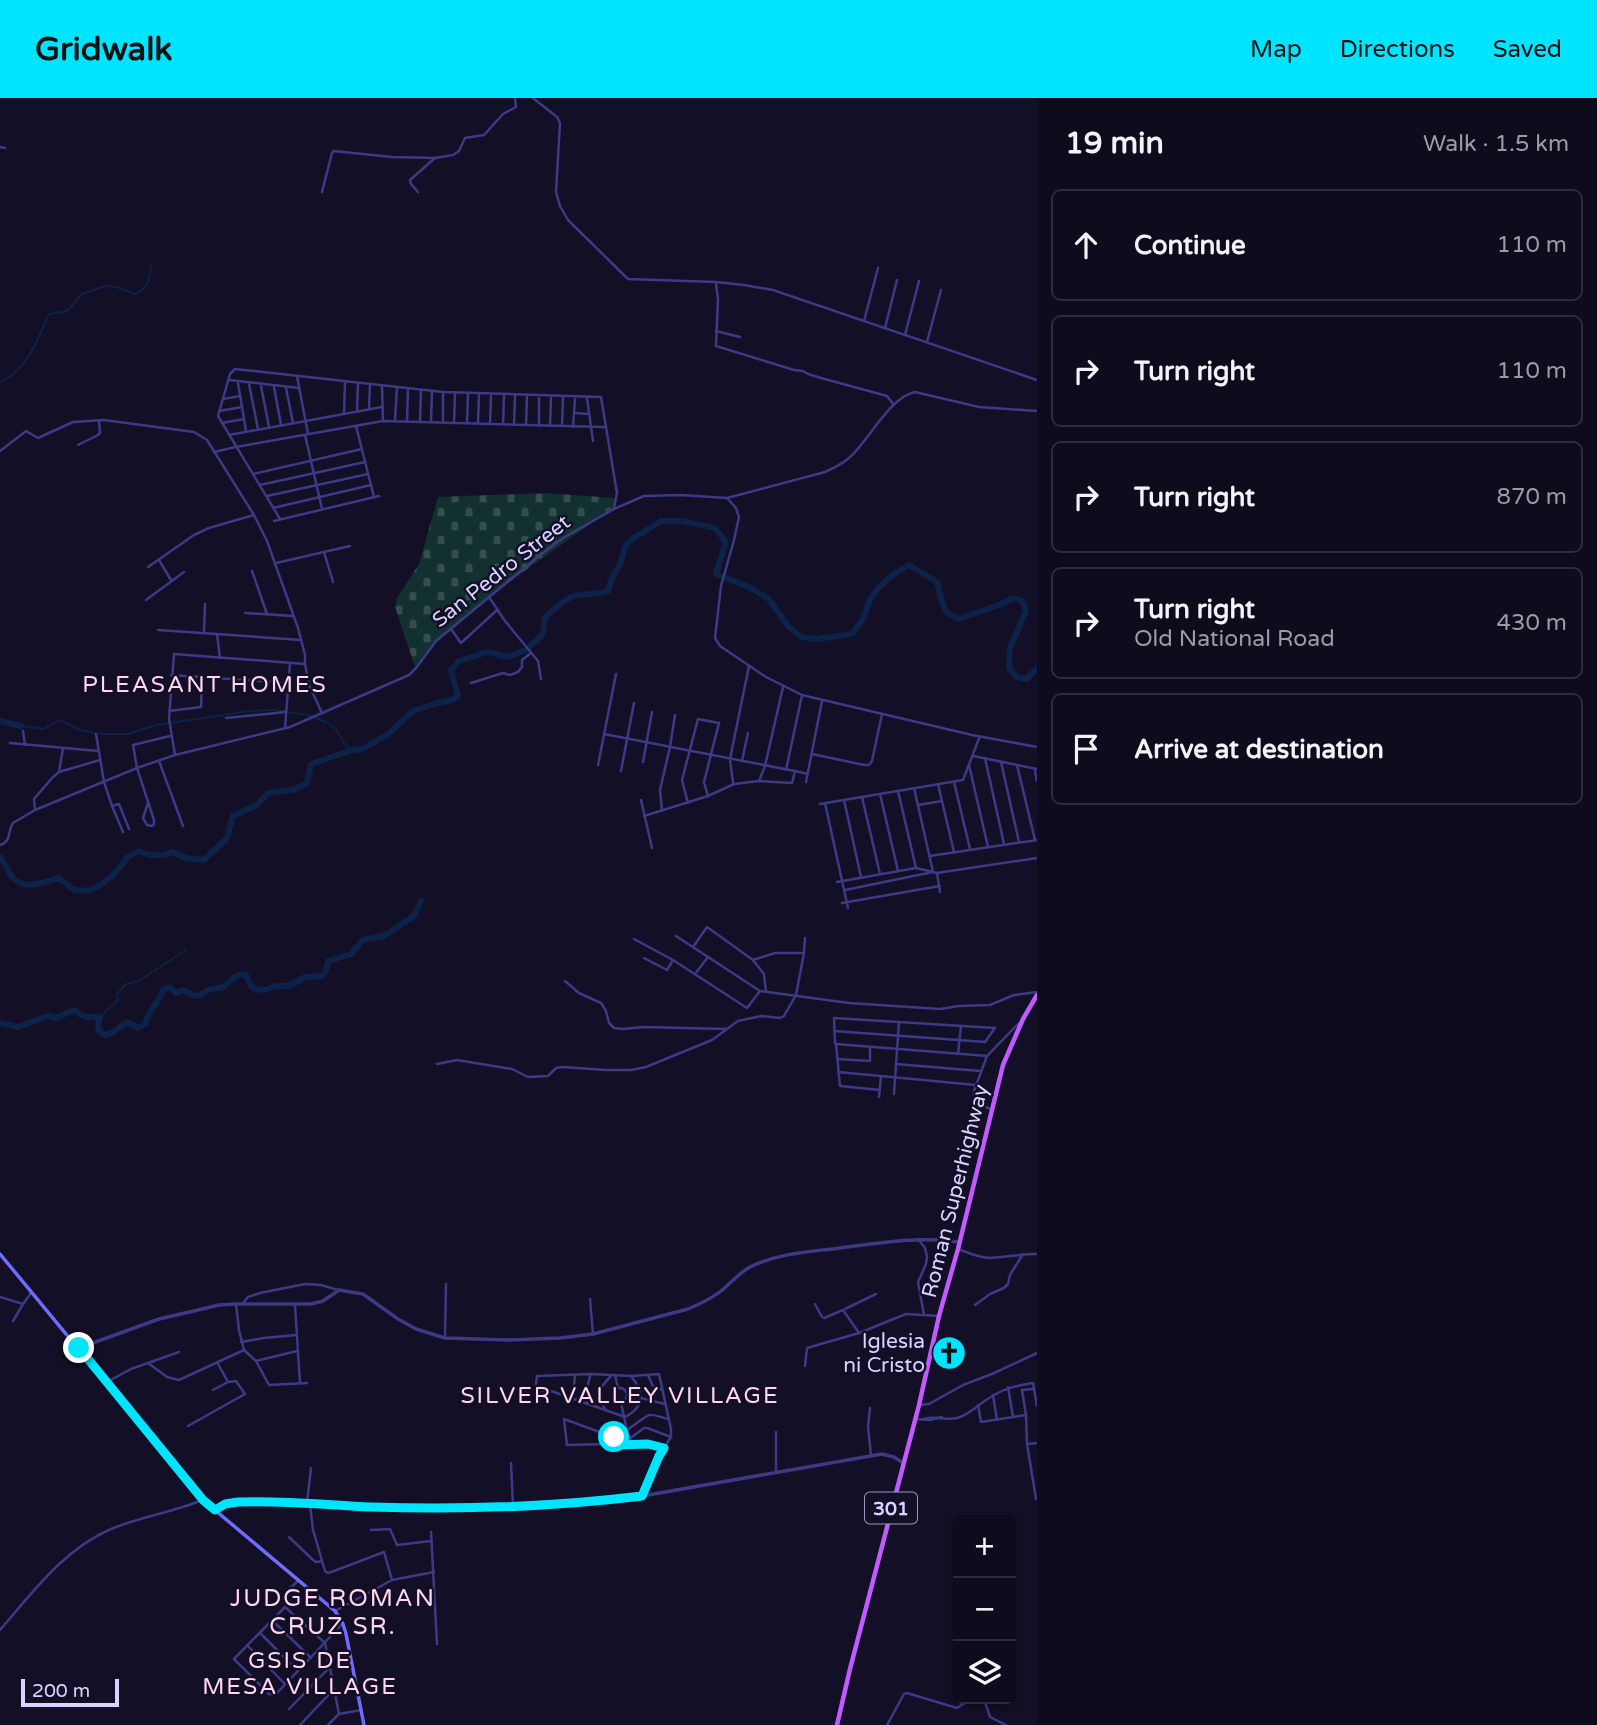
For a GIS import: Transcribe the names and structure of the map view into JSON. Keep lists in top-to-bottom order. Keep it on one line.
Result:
{"streets":{"main road":["Roman Superhighway","301"],"street":["San Pedro Street"]},"districts":["PLEASANT HOMES","SILVER VALLEY VILLAGE","JUDGE ROMAN CRUZ SR.","GSIS DE MESA VILLAGE"],"places":{"church":["Iglesia ni Cristo"]},"scale_bar":"200 m","page":{"header":"Gridwalk","nav":["Map","Directions","Saved"],"heading":["19 min","Walk · 1.5 km"],"list":[["Continue","110 m"],["Turn right","110 m"],["Turn right","870 m"],["Turn right","Old National Road","430 m"],"Arrive at destination"],"map_buttons":["+","−"],"scale":"200 m"}}
